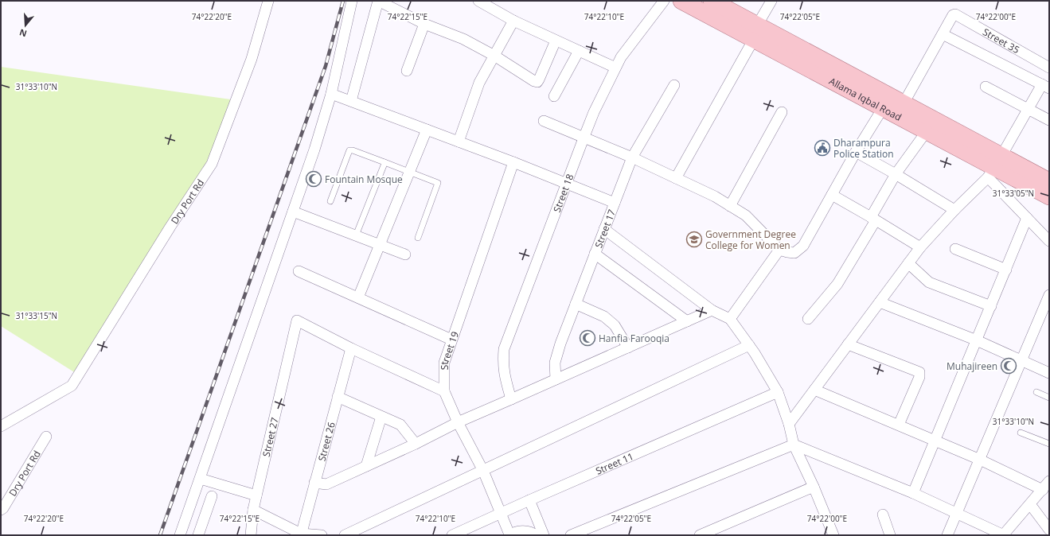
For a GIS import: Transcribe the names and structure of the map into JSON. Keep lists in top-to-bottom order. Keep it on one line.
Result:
{"streets":{"main road":["Allama Iqbal Road"],"street":["Street 35","Street 18","Dry Port Rd","Street 17","Street 19","Street 27","Street 26","Street 11"]},"crossings":[["Street 19","Street 11"],["Street 27","Street 26"]],"places":{"public building":["Dharampura Police Station"],"mosque":["Fountain Mosque","Hanfia Farooqia","Muhajireen"],"school or university":["Government Degree College for Women"]},"north":"bottom","coordinates":["74°22'20\"E","74°22'15\"E","74°22'10\"E","74°22'05\"E","74°22'00\"E","31°33'10\"N","31°33'05\"N","31°33'15\"N"]}
